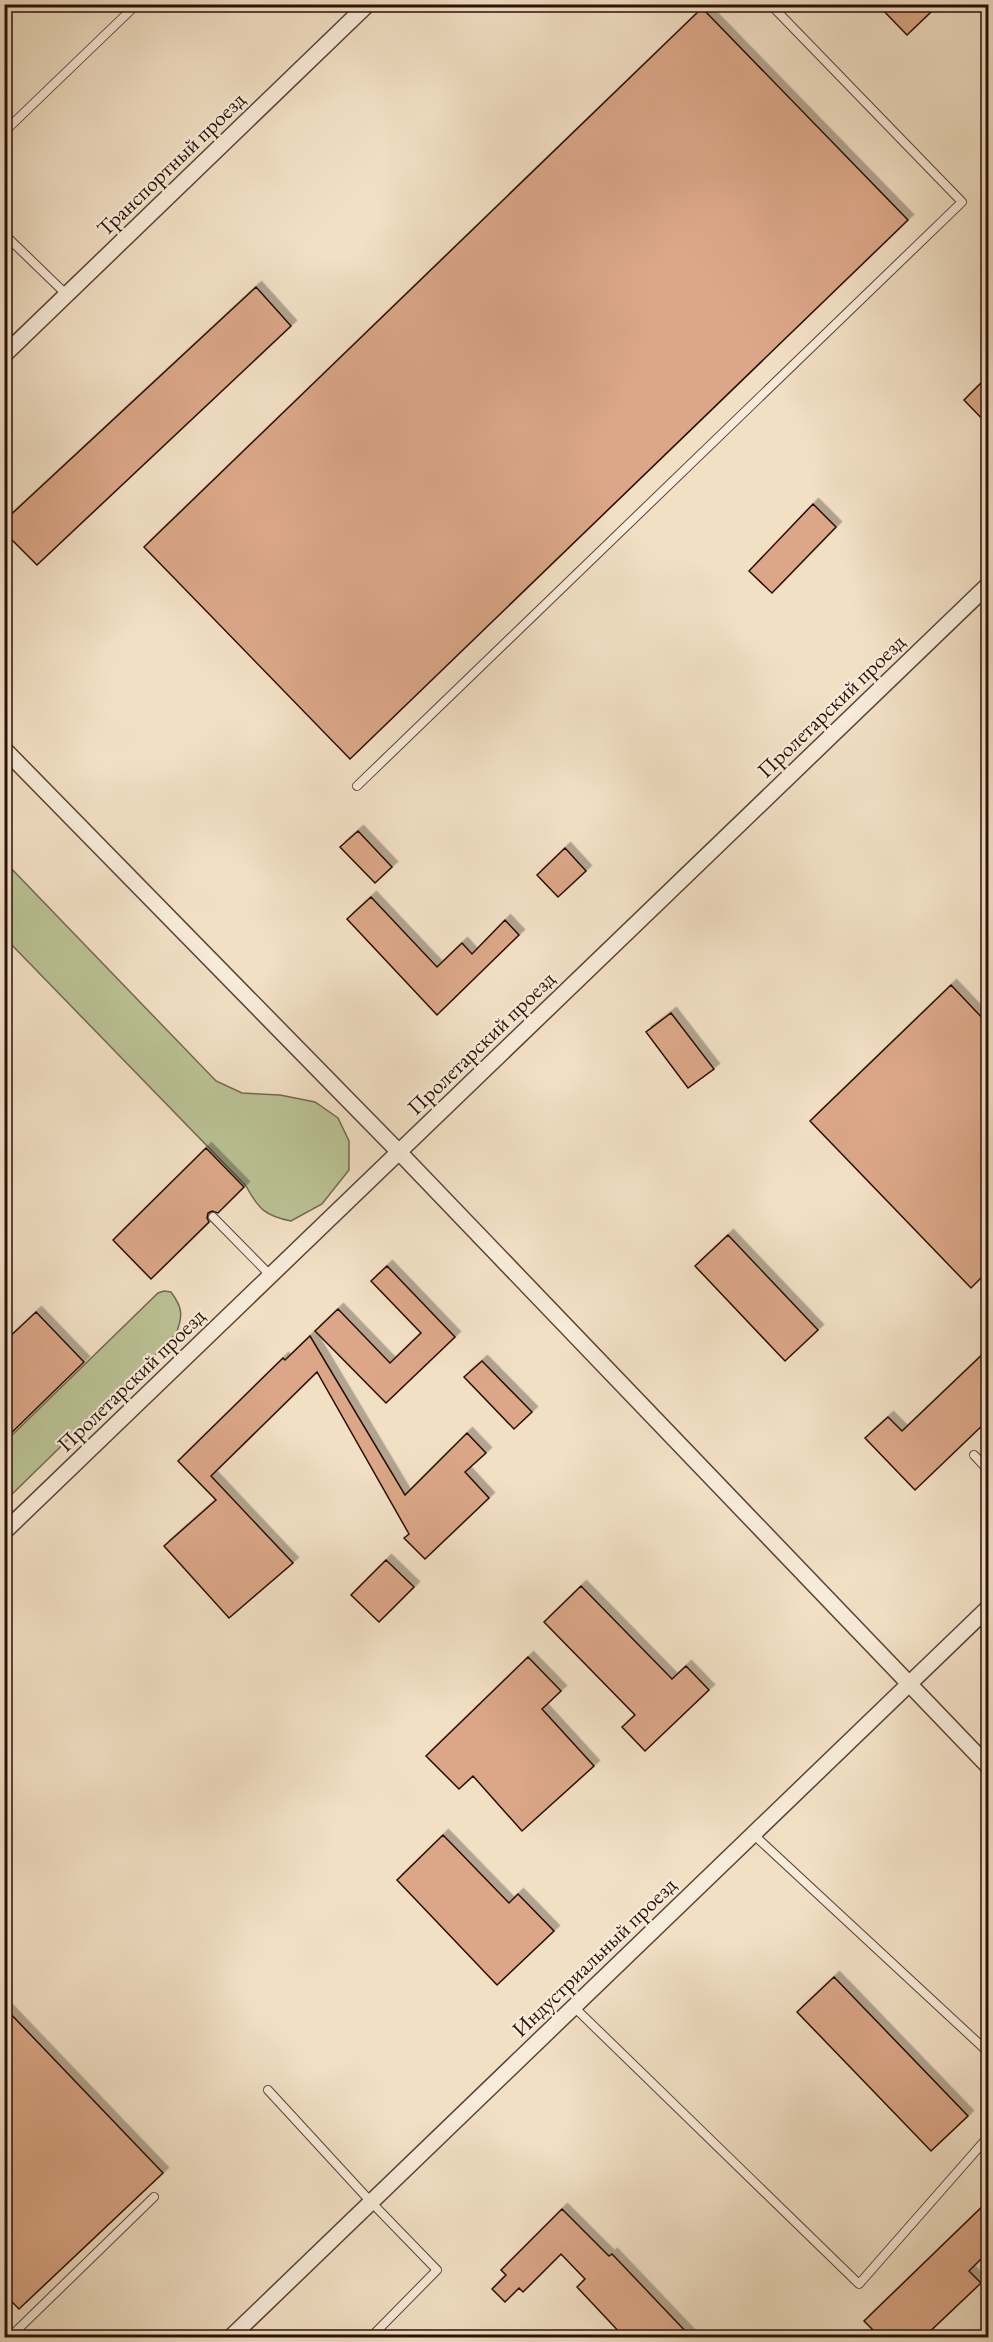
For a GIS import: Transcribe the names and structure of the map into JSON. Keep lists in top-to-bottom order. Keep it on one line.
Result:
{"streets":{"street":["Транспортный проезд","Пролетарский проезд","Индустриальный проезд"]}}
